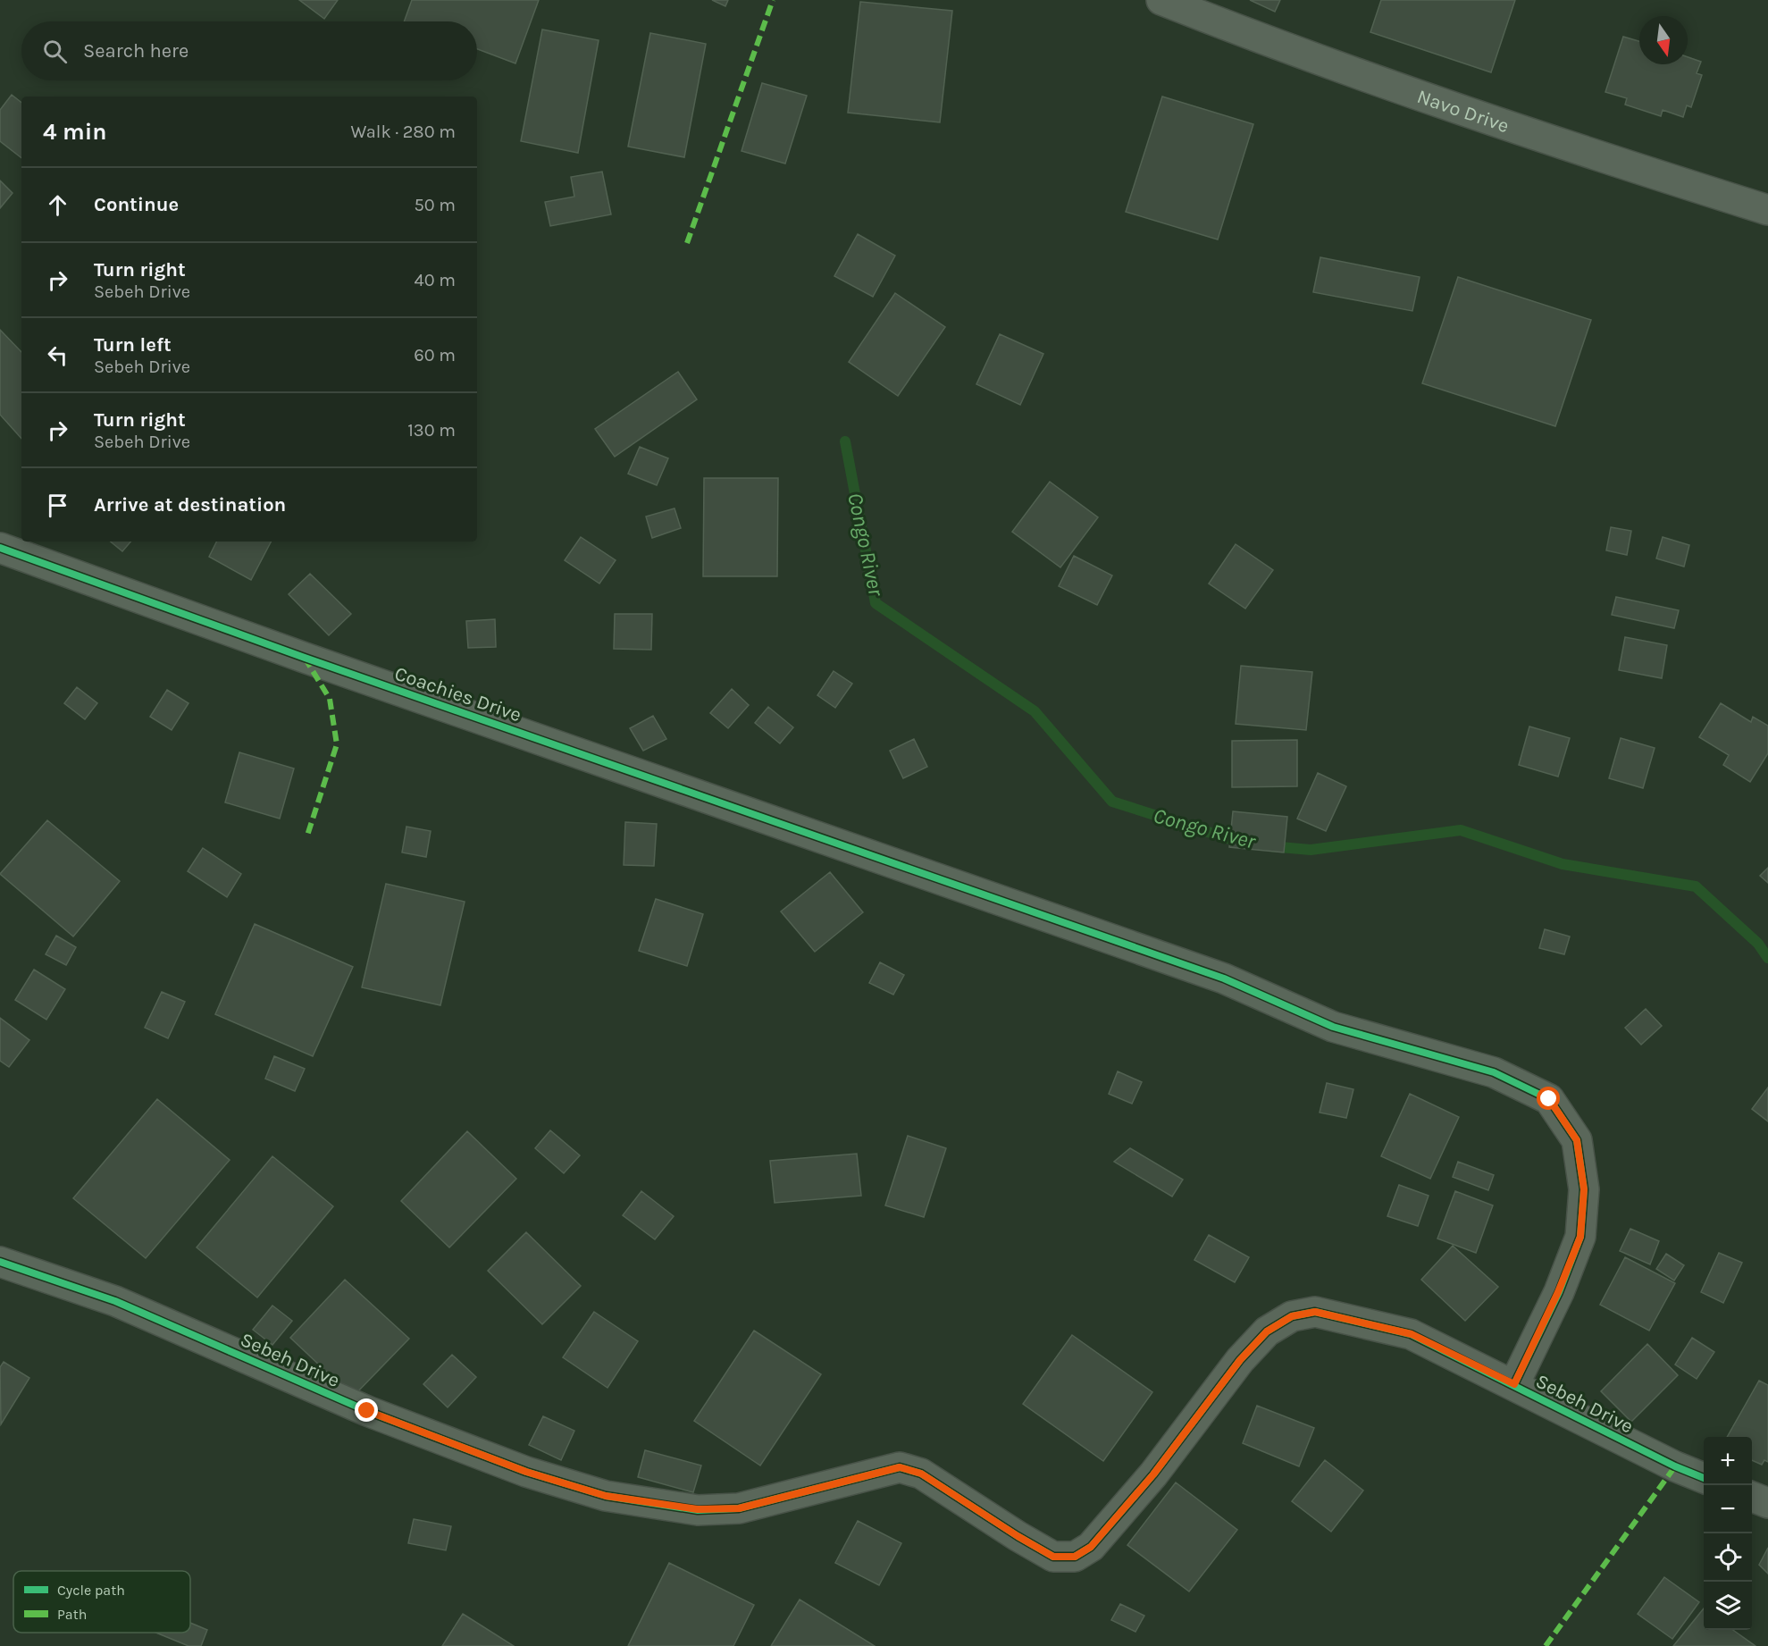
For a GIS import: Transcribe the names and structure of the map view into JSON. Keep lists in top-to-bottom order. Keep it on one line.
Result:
{"streets":{"street":["Navo Drive","Coachies Drive","Sebeh Drive"]},"crossings":[["Coachies Drive","Sebeh Drive"]],"water":["Congo River"],"legend":["Cycle path","Path"],"north":"bottom","page":{"search":"Search here","heading":["4 min","Walk · 280 m"],"list":[["Continue","50 m"],["Turn right","Sebeh Drive","40 m"],["Turn left","Sebeh Drive","60 m"],["Turn right","Sebeh Drive","130 m"],"Arrive at destination"],"map_buttons":["+","−"]}}
